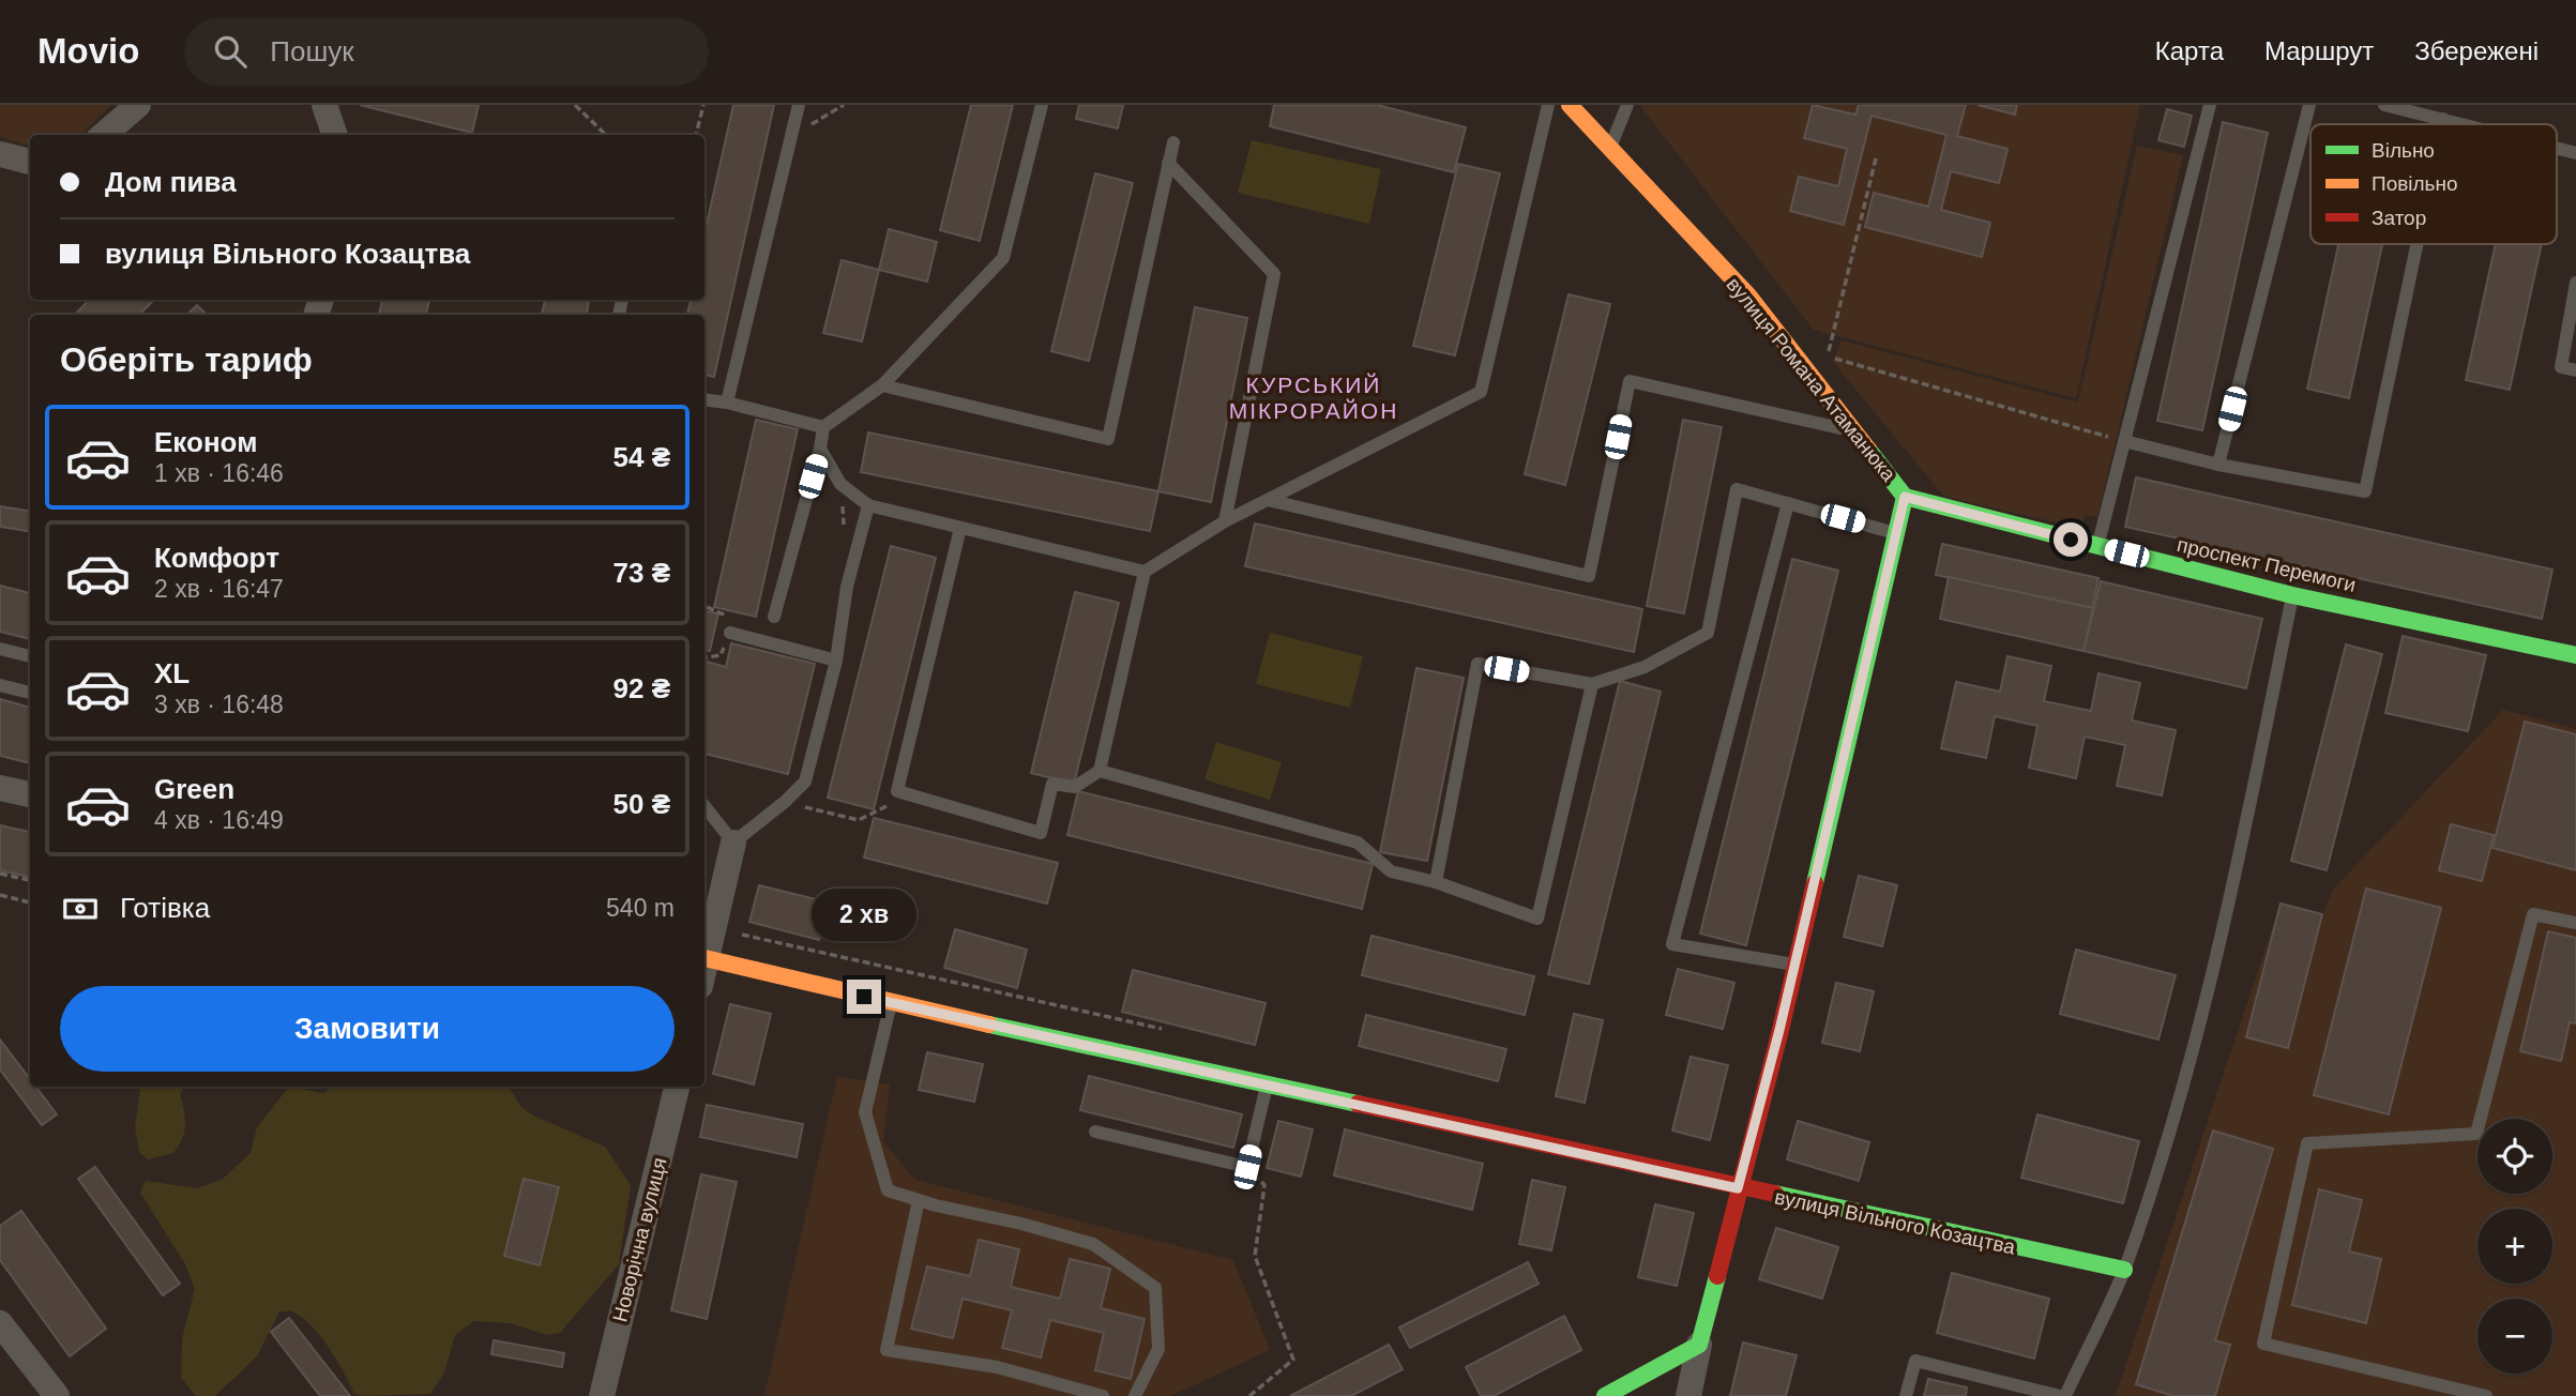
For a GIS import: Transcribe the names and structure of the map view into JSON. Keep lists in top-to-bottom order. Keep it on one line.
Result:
{"streets":{"street":["вулиця Романа Атаманюка","проспект Перемоги","вулиця Вільного Козацтва","Новорічна вулиця"]},"crossings":[["вулиця Романа Атаманюка","проспект Перемоги"],["вулиця Романа Атаманюка","вулиця Вільного Козацтва"]],"districts":["КУРСЬКИЙ МІКРОРАЙОН"],"legend":["Вільно","Повільно","Затор"],"page":{"header":"Movio","search":"Пошук","nav":["Карта","Маршрут","Збережені"],"banner":["Дом пива","вулиця Вільного Козацтва"],"heading":"Оберіть тариф","list":[{"name":"Економ","note":"1 хв · 16:46","value":"54 ₴"},{"name":"Комфорт","note":"2 хв · 16:47","value":"73 ₴"},{"name":"XL","note":"3 хв · 16:48","value":"92 ₴"},{"name":"Green","note":"4 хв · 16:49","value":"50 ₴"}],"pay":["Готівка","540 m"],"bubble":"2 хв","buttons":"Замовити","map_buttons":["+","−"]}}
